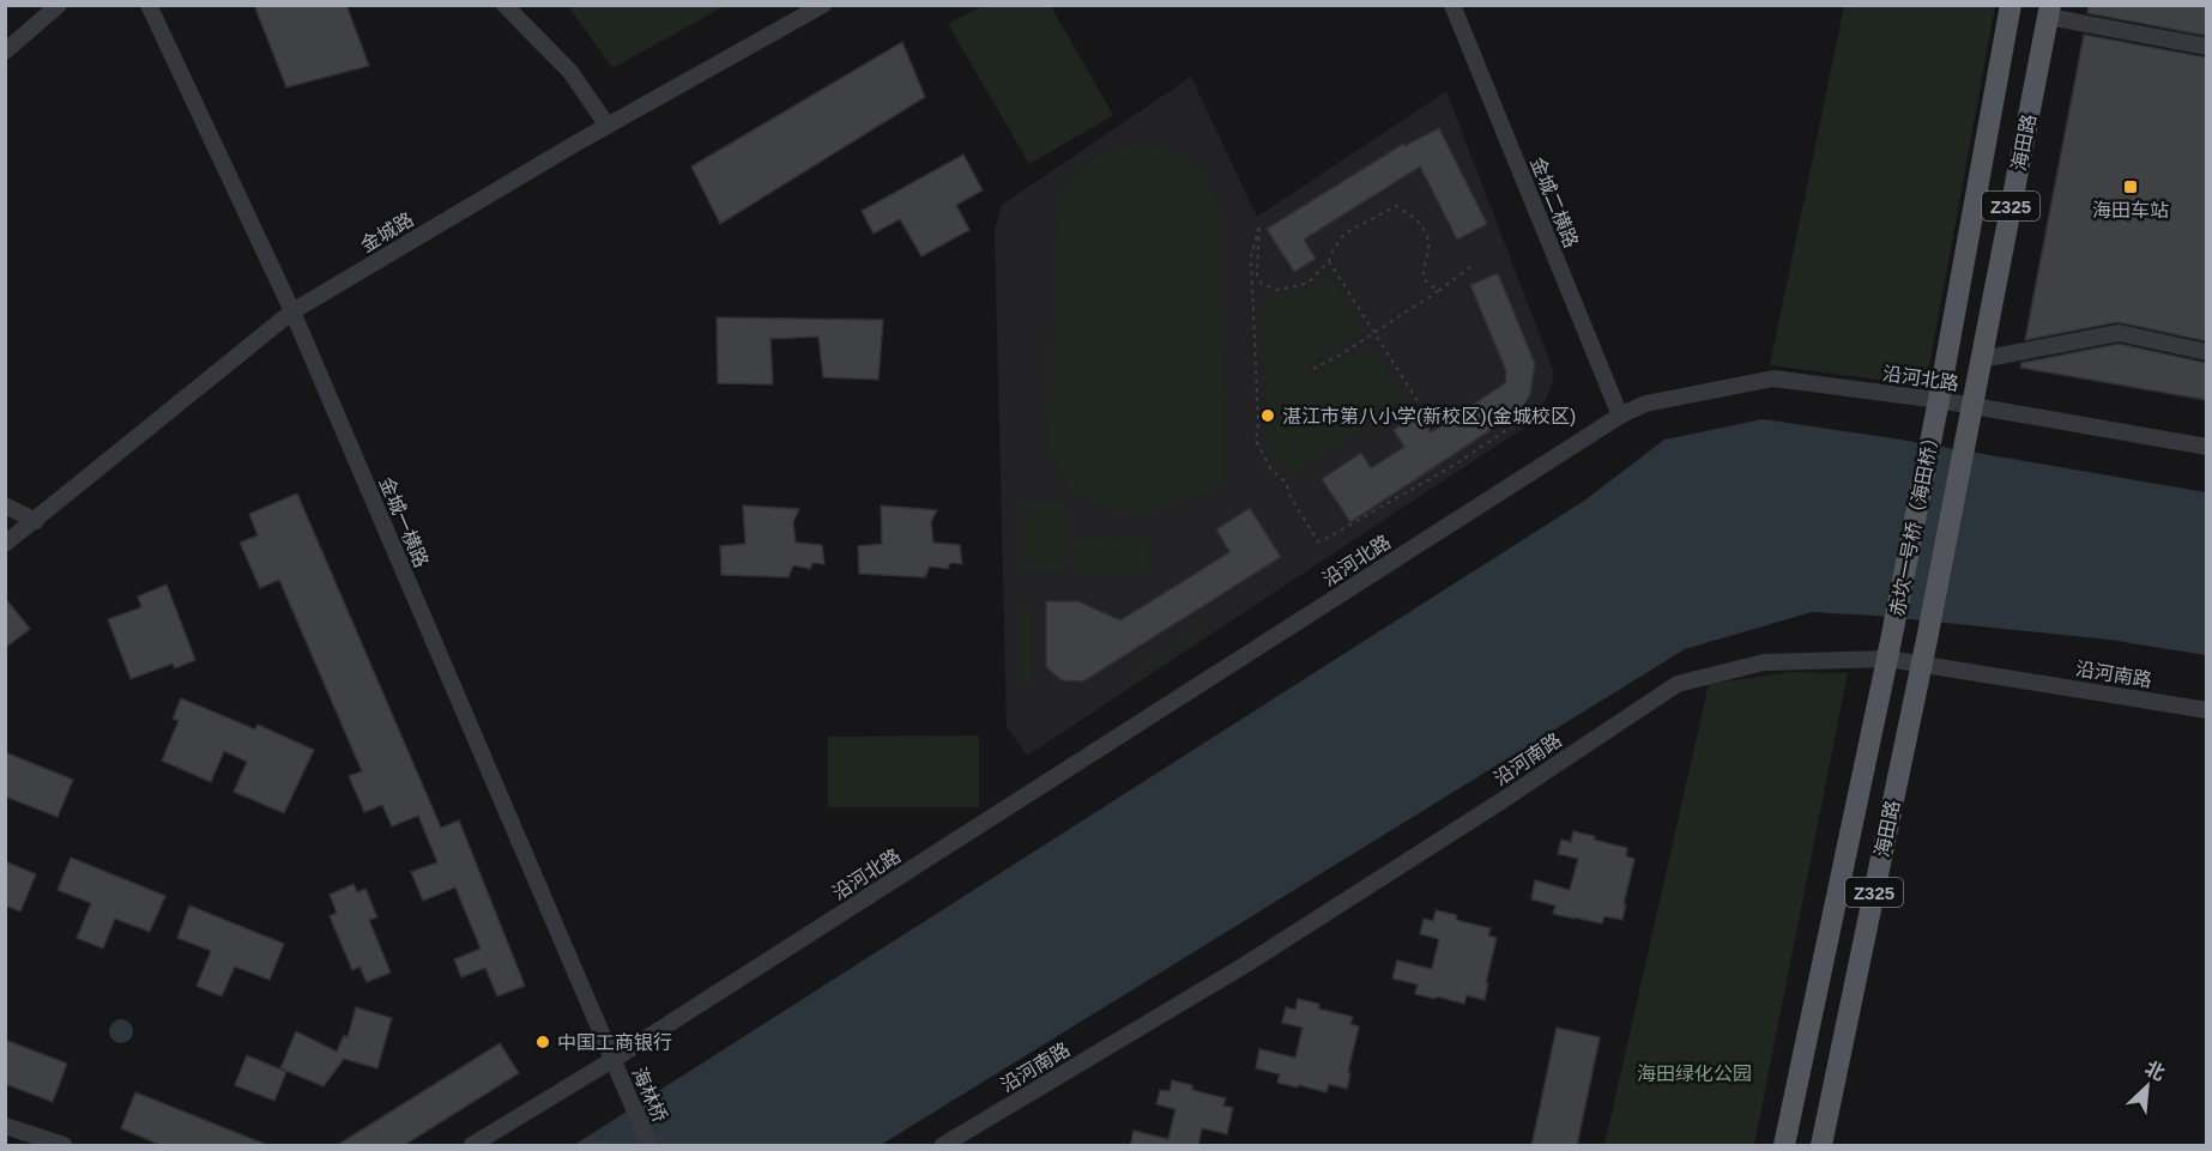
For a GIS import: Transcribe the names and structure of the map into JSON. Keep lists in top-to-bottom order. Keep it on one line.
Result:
{"streets":{"main road":["海田路","Z325","赤坎一号桥（海田桥）"],"street":["金城二横路","金城路","沿河北路","金城一横路","沿河南路","海林桥"]},"crossings":[["海田路","沿河北路"],["海田路","赤坎一号桥（海田桥）"],["海田路","沿河南路"],["金城二横路","沿河北路"],["金城路","金城一横路"],["沿河北路","金城一横路"],["沿河北路","赤坎一号桥（海田桥）"],["沿河北路","海林桥"],["金城一横路","海林桥"],["赤坎一号桥（海田桥）","沿河南路"]],"parks":["海田绿化公园"],"places":{"transit":["海田车站"],"other":["湛江市第八小学(新校区)(金城校区)","中国工商银行"]},"north":"top right"}
